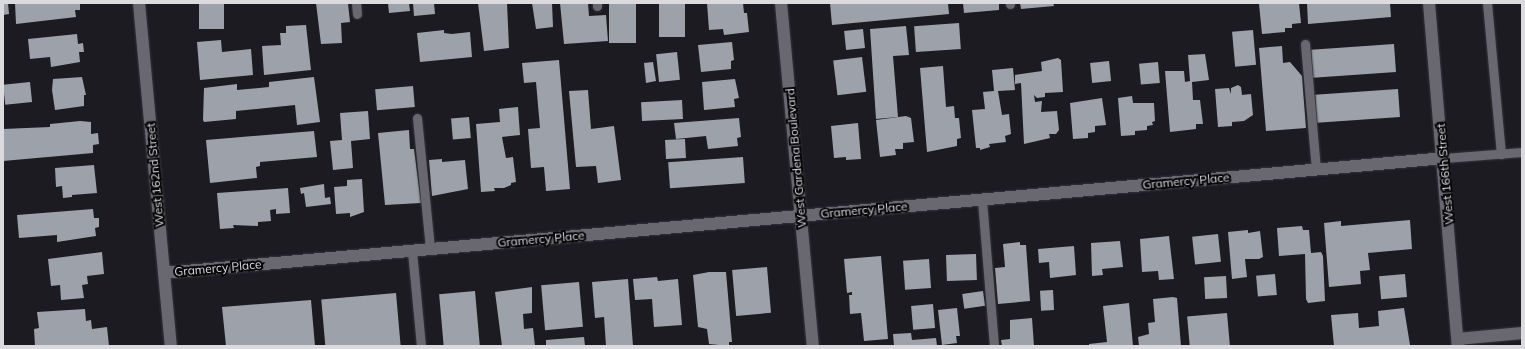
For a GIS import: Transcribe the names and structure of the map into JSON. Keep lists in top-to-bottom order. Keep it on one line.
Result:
{"streets":{"street":["West Gardena Boulevard","West 166th Street","West 162nd Street","Gramercy Place"]},"crossings":[["West Gardena Boulevard","Gramercy Place"],["West 166th Street","Gramercy Place"],["West 162nd Street","Gramercy Place"]]}
